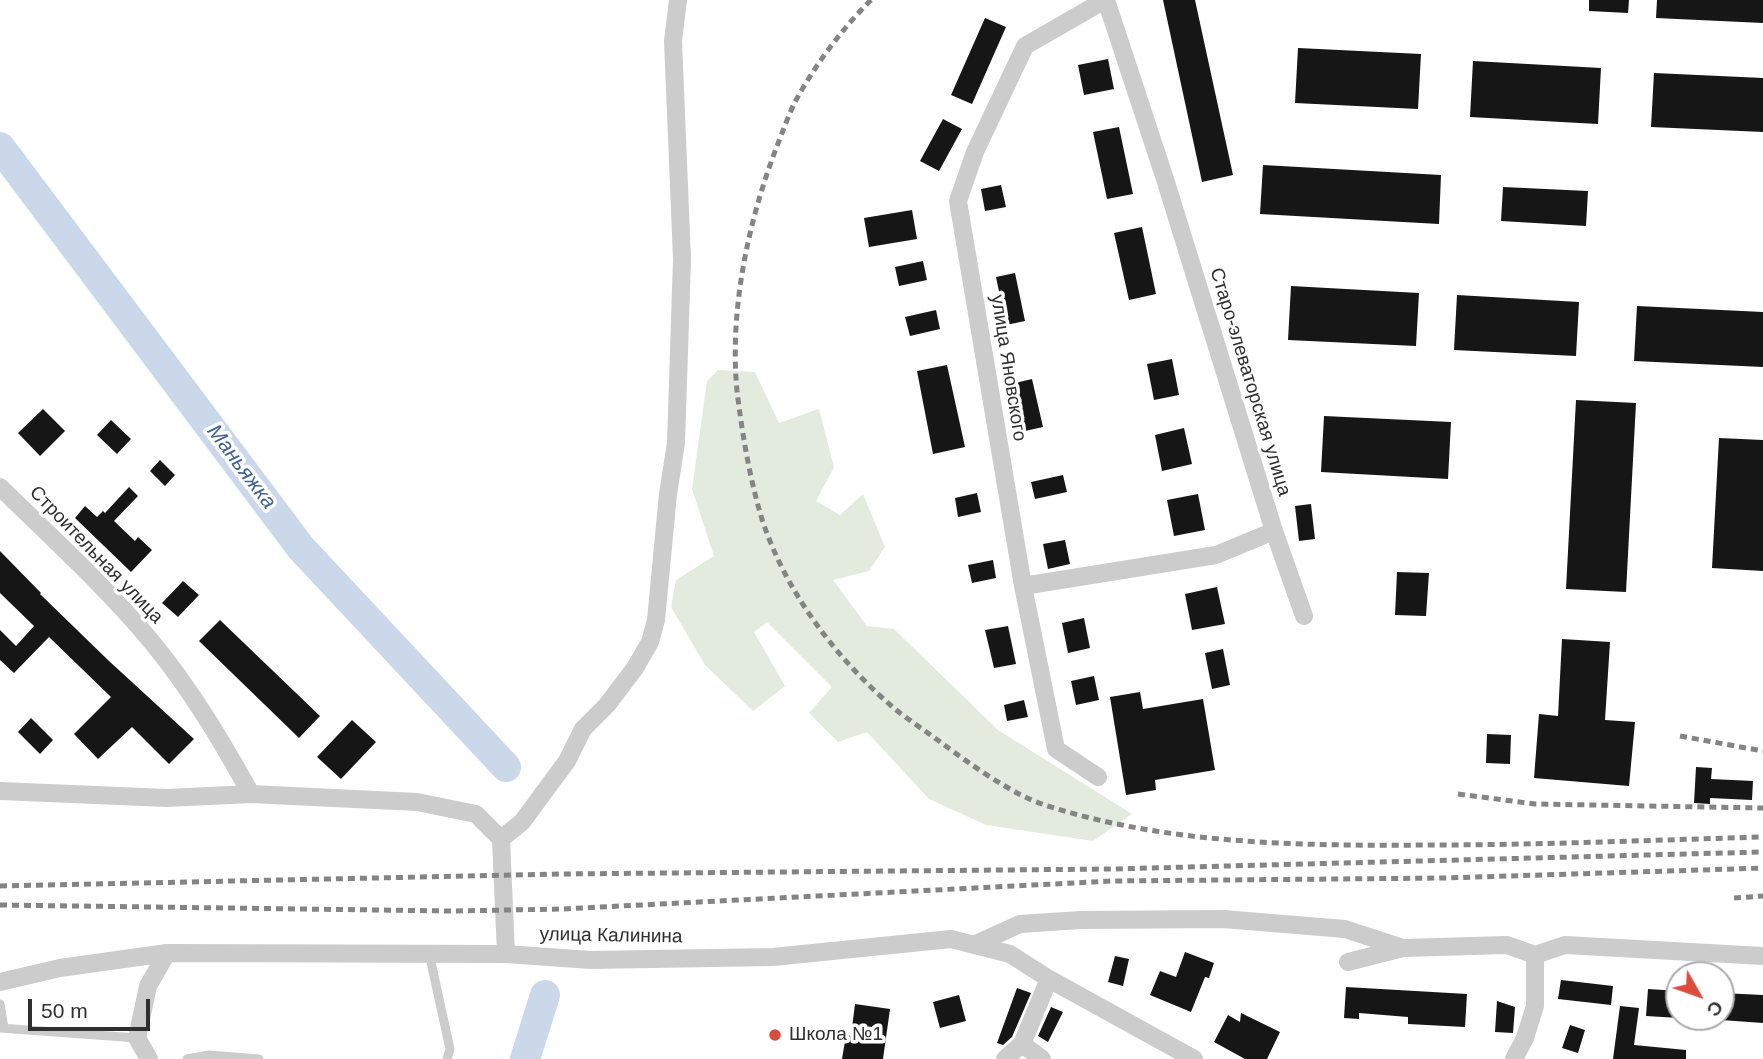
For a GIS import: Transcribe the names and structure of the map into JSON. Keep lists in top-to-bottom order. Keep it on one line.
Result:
{"streets":{"street":["улица Яновского","Старо-элеваторская улица","Строительная улица","улица Калинина"]},"crossings":[["улица Яновского","Старо-элеваторская улица"]],"water":["Маньяжка"],"places":["Школа №1"],"scale_bar":"50 m","north":"bottom right"}
